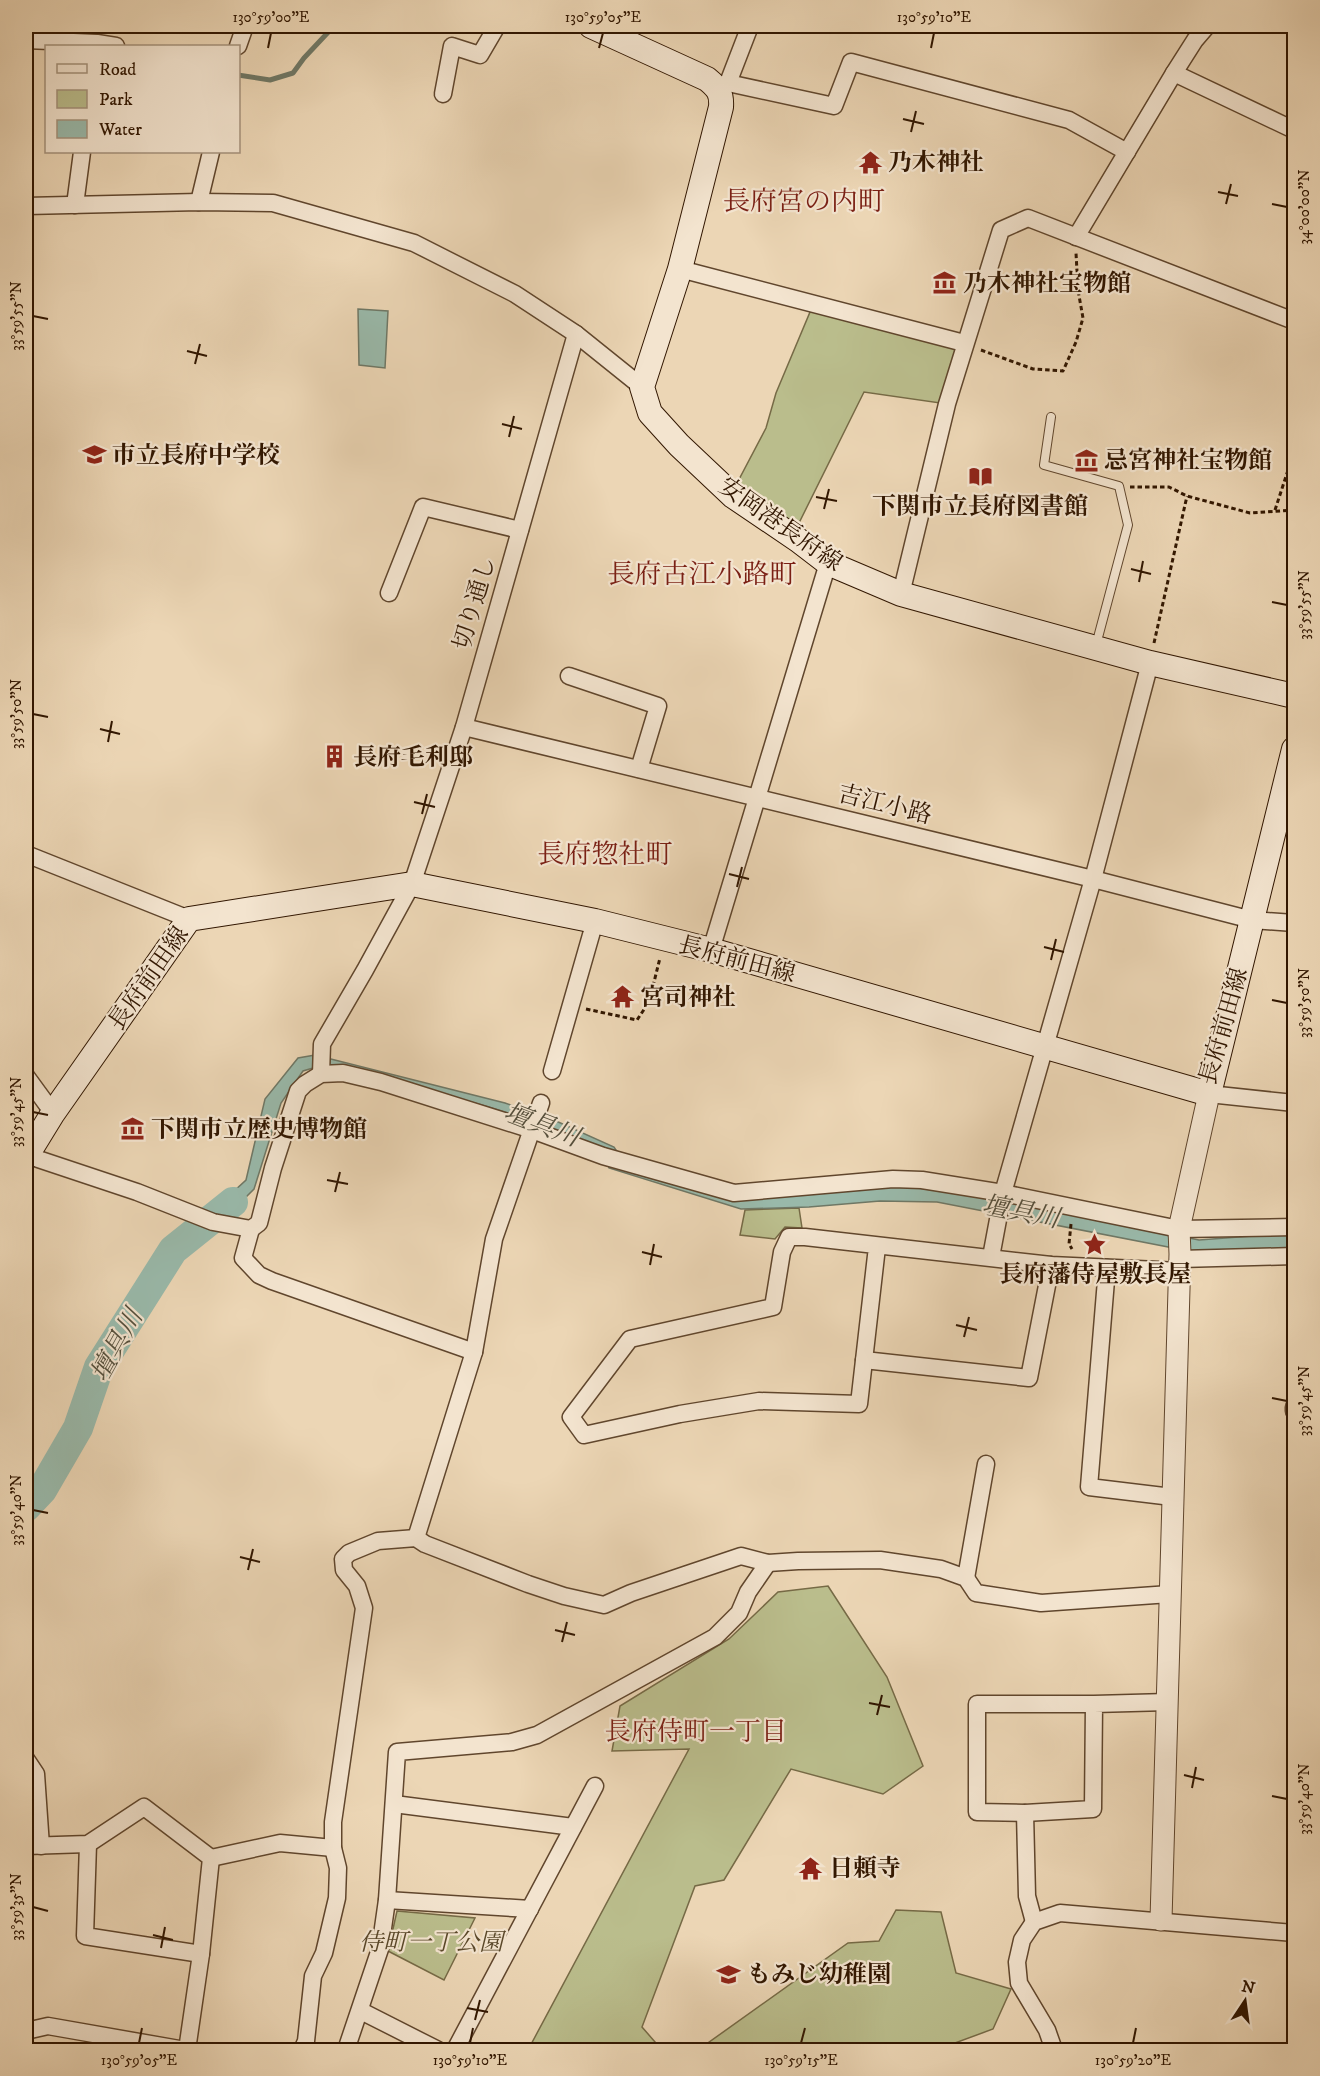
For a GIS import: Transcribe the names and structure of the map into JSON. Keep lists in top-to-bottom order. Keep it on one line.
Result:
{"streets":{"main road":["安岡港長府線","長府前田線"],"street":["切り通し","吉江小路"]},"crossings":[["切り通し","吉江小路"],["切り通し","長府前田線"],["吉江小路","長府前田線"]],"districts":["長府宮の内町","長府古江小路町","長府惣社町","長府侍町一丁目"],"water":["壇具川"],"parks":["侍町一丁公園"],"places":{"temple":["乃木神社","宮司神社","日頼寺"],"museum":["乃木神社宝物館","忌宮神社宝物館","下関市立歴史博物館"],"school or university":["市立長府中学校","もみじ幼稚園"],"library":["下関市立長府図書館"],"building":["長府毛利邸"],"place":["長府藩侍屋敷長屋"]},"legend":["Road","Park","Water"],"north":"top","coordinates":["130°59'00\"E","130°59'05\"E","130°59'10\"E","34°00'00\"N","33°59'55\"N","33°59'50\"N","33°59'45\"N","33°59'40\"N","33°59'35\"N","130°59'15\"E","130°59'20\"E"]}
